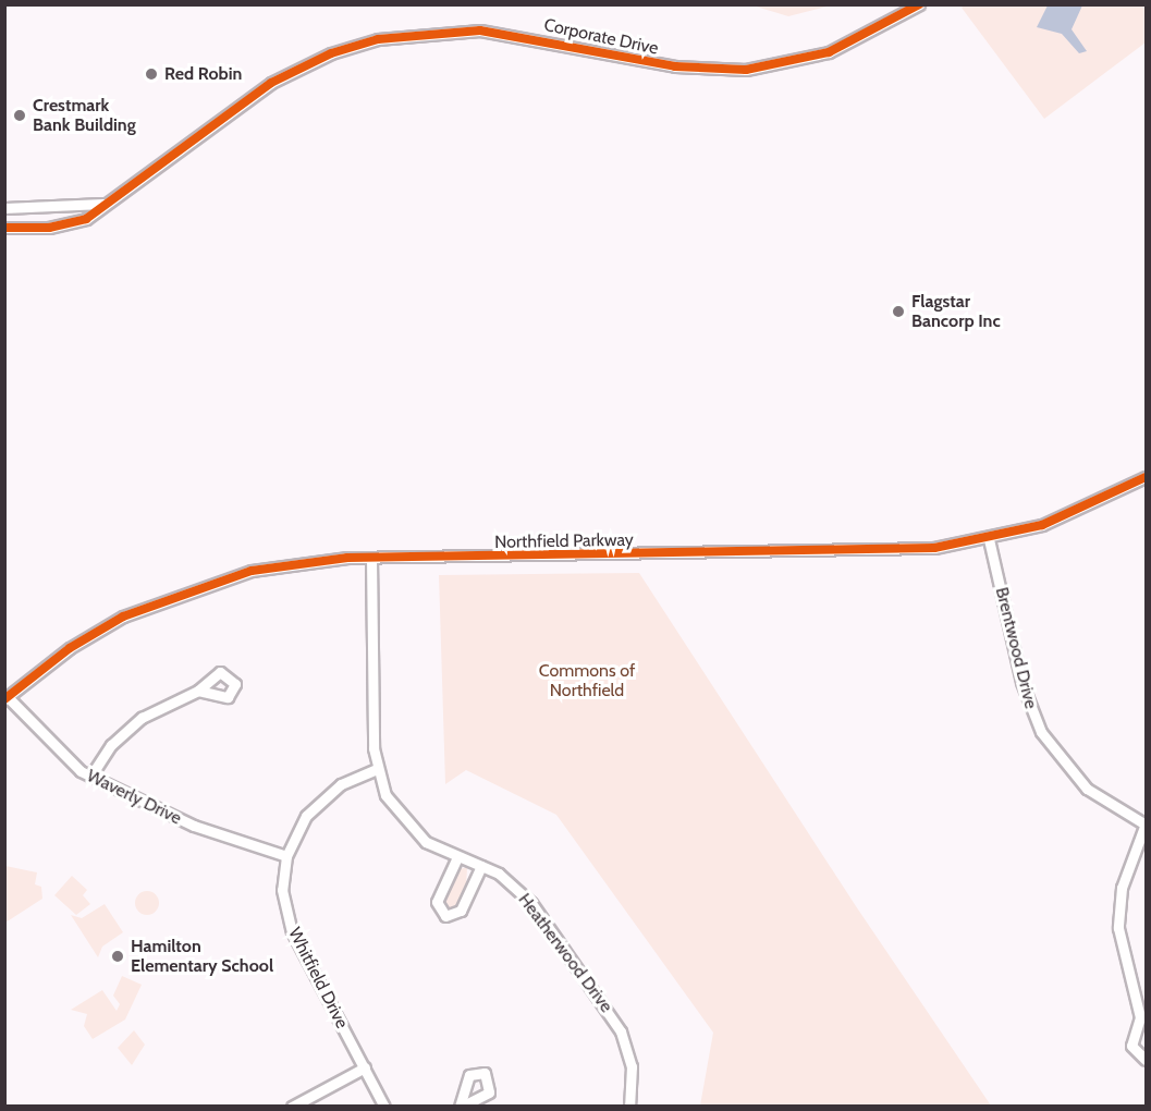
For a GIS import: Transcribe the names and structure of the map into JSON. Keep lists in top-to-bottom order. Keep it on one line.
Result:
{"streets":{"street":["Corporate Drive","Northfield Parkway","Brentwood Drive","Waverly Drive","Heatherwood Drive","Whitfield Drive"]},"crossings":[["Northfield Parkway","Brentwood Drive"],["Northfield Parkway","Waverly Drive"],["Northfield Parkway","Heatherwood Drive"],["Waverly Drive","Whitfield Drive"],["Heatherwood Drive","Whitfield Drive"]],"parks":["Commons of Northfield"],"places":["Red Robin","Crestmark Bank Building","Flagstar Bancorp Inc","Hamilton Elementary School"]}
